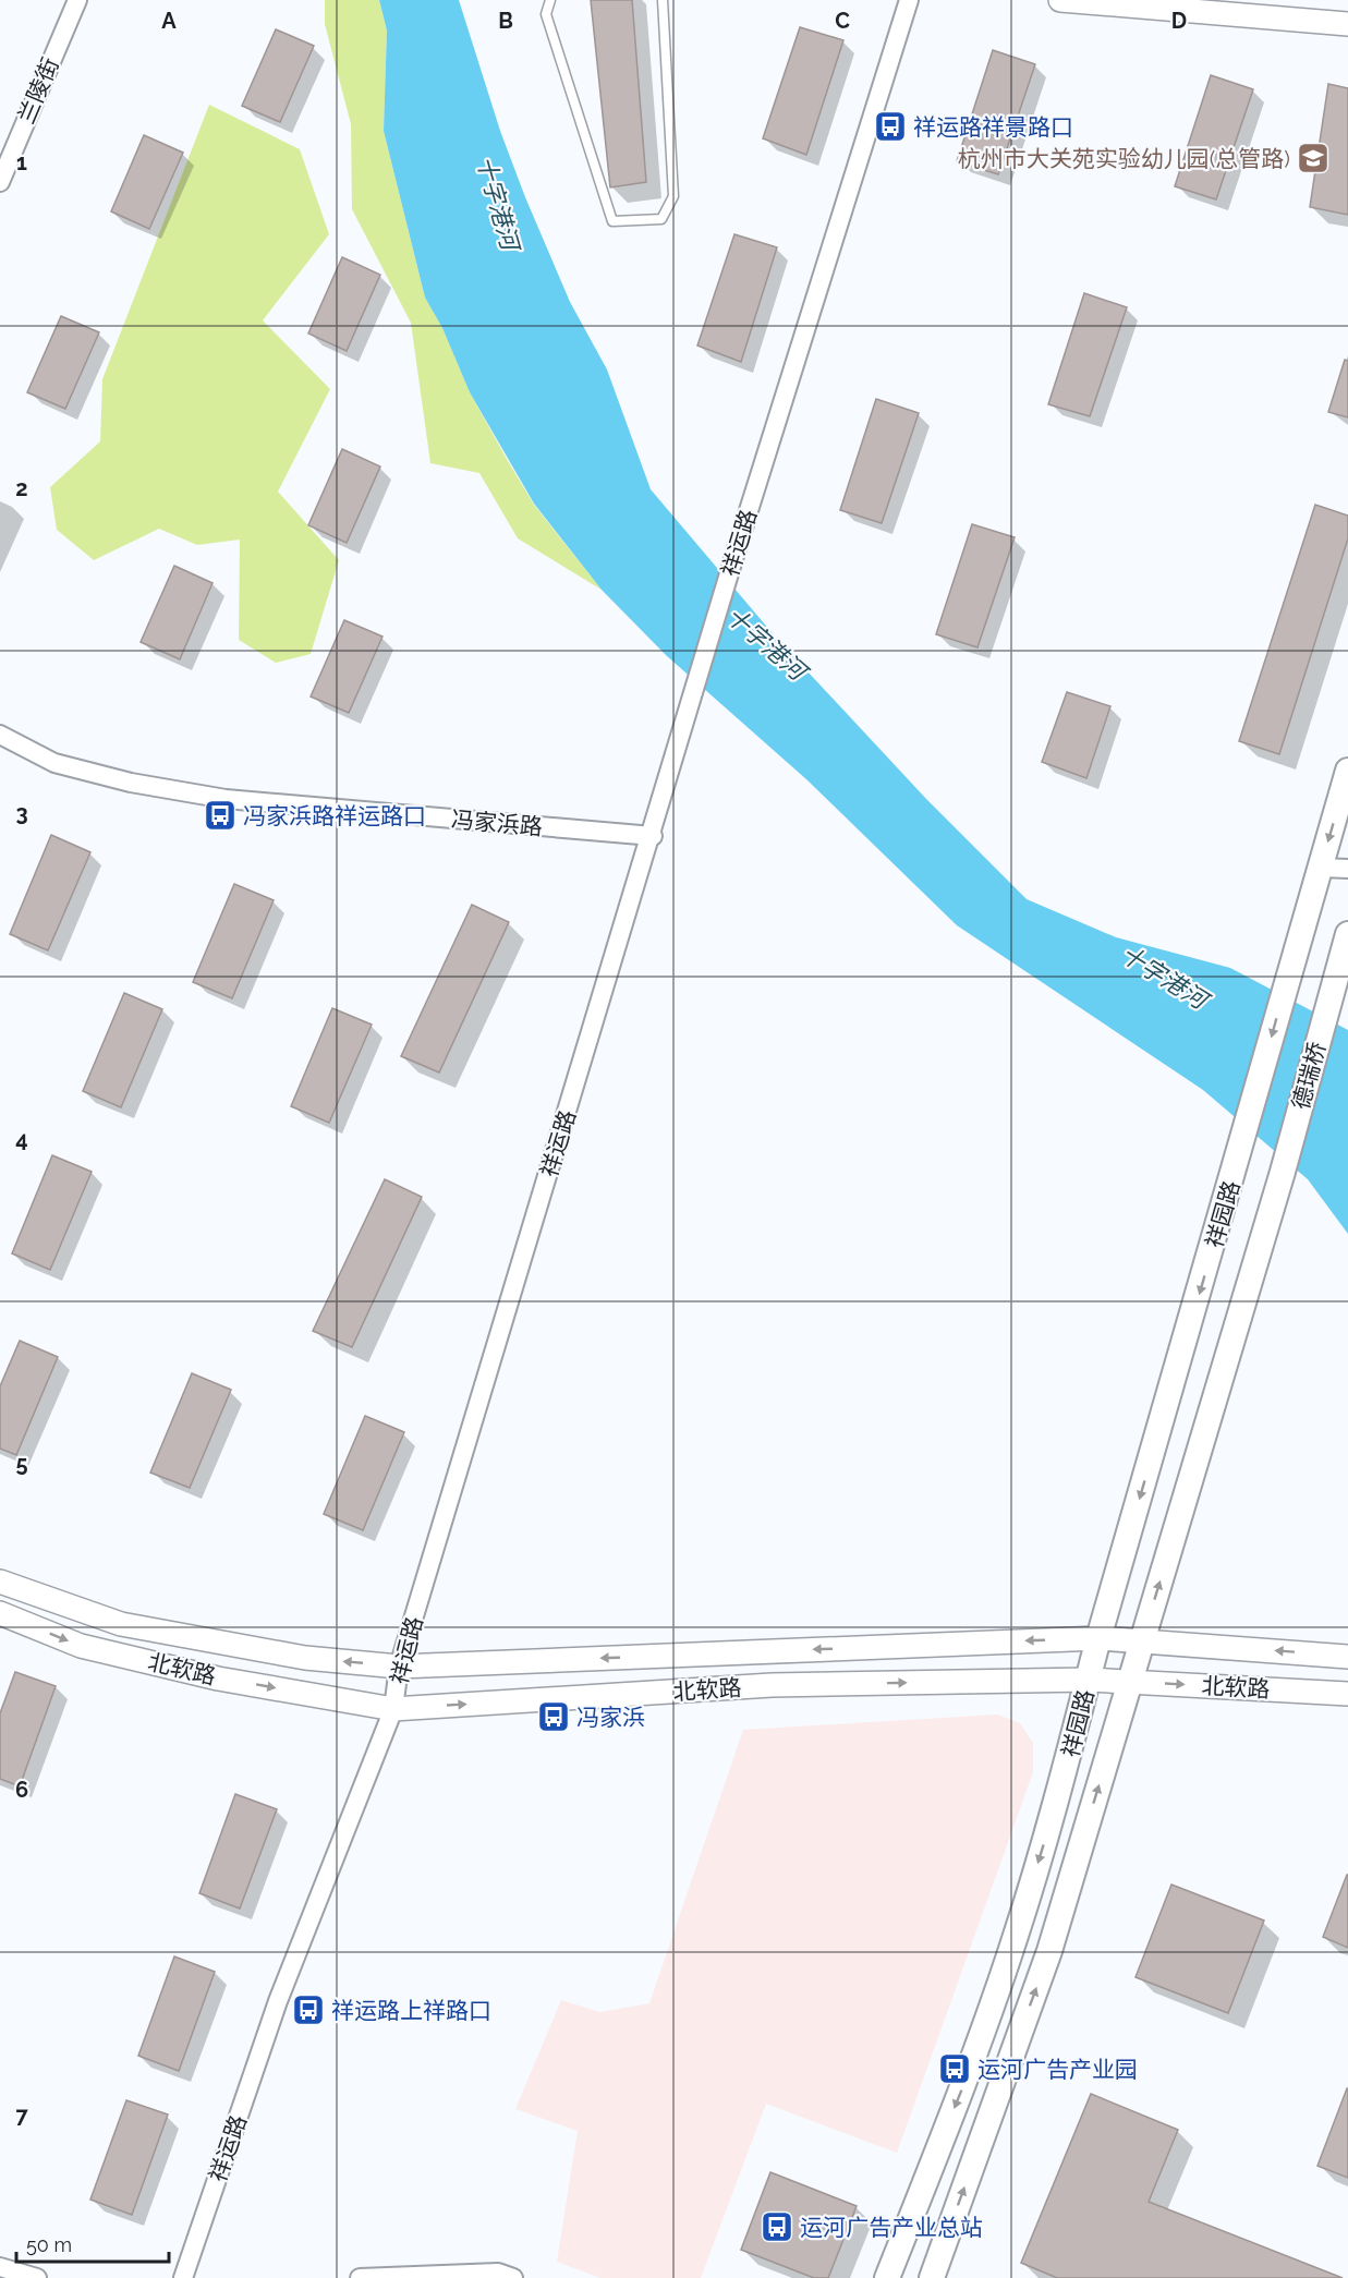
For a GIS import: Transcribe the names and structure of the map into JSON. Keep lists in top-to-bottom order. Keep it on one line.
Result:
{"streets":{"main road":["德瑞桥","祥园路"],"street":["兰陵街","祥运路","冯家浜路","北软路"]},"crossings":[["祥运路","冯家浜路"],["祥运路","北软路"],["德瑞桥","祥园路"],["祥园路","北软路"]],"water":["十字港河"],"places":{"bus stop":["祥运路祥景路口","冯家浜路祥运路口","冯家浜","祥运路上祥路口","运河广告产业园","运河广告产业总站"],"school or university":["杭州市大关苑实验幼儿园(总管路)"]},"scale_bar":"50 m","grid":{"columns":["A","B","C","D"],"rows":["1","2","3","4","5","6","7"]}}
